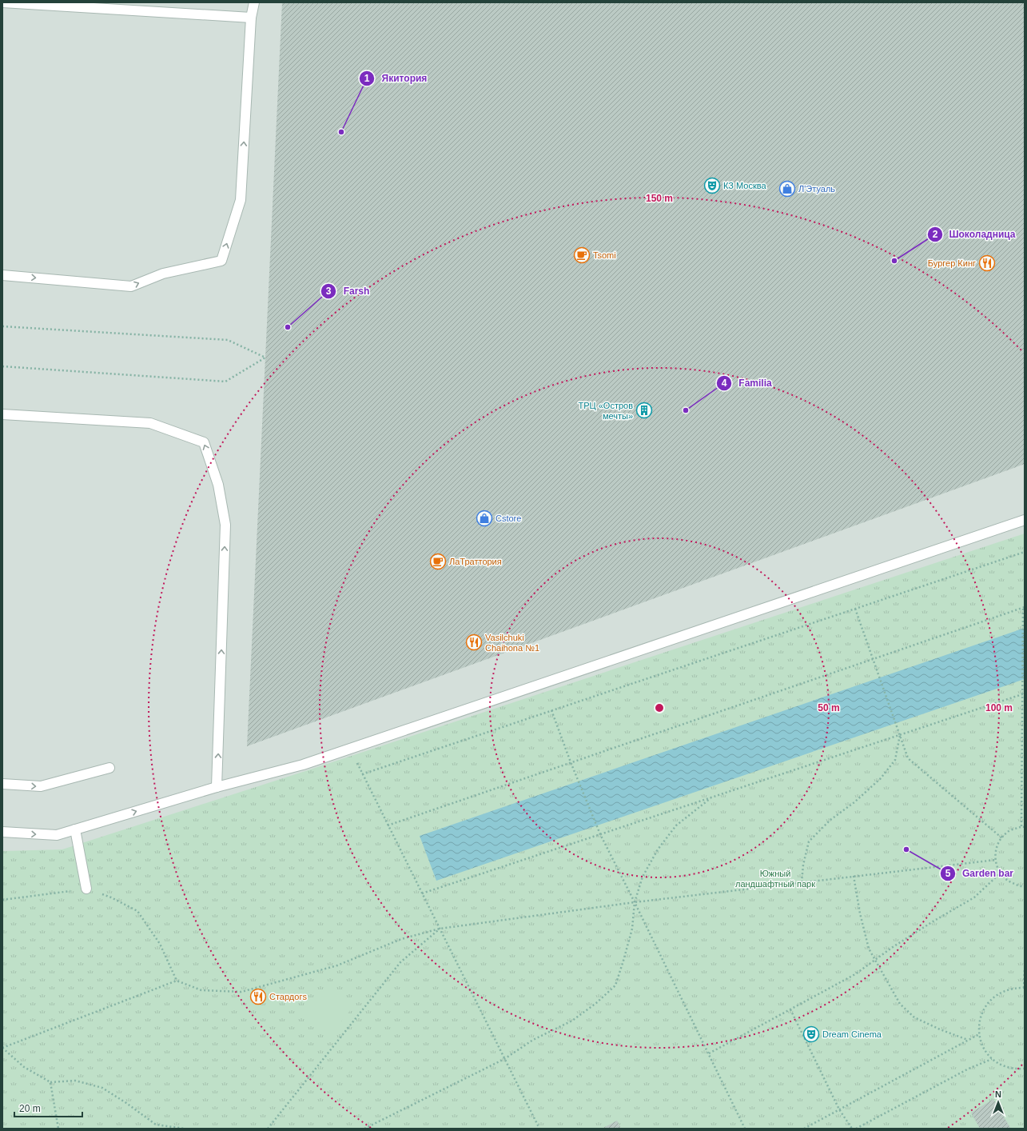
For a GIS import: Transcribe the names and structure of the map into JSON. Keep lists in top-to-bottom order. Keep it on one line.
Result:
{"parks":["Южный ландшафтный парк"],"places":{"other":["Якитория","Шоколадница","Farsh","Familia","Garden bar"],"theatre":["КЗ Москва","Dream Cinema"],"shop":["Л'Этуаль","Cstore"],"cafe":["Tsomi","ЛаТраттория"],"restaurant":["Бургер Кинг","Vasilchuki Chaihona №1","Стардогs"],"building":["ТРЦ «Остров мечты»"]},"scale_bar":"20 m","north":"top","rings":["150 m","50 m","100 m"]}
